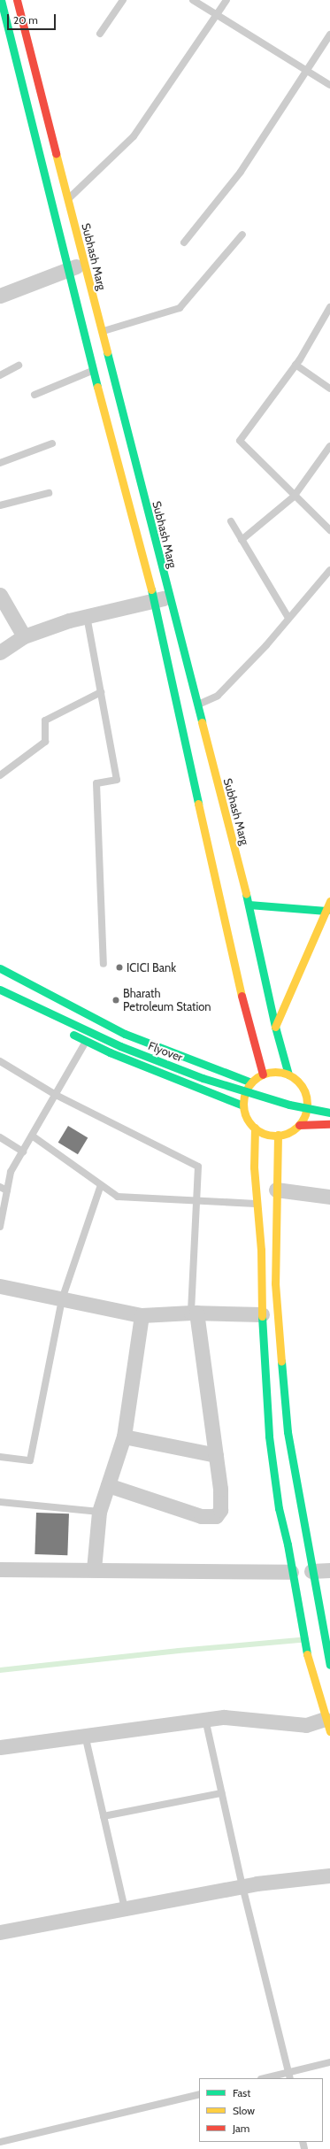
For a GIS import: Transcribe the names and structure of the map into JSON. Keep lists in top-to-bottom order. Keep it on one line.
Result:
{"streets":{"main road":["Subhash Marg","Flyover"]},"places":["ICICI Bank","Bharath Petroleum Station"],"legend":["Fast","Slow","Jam"],"scale_bar":"20 m"}
